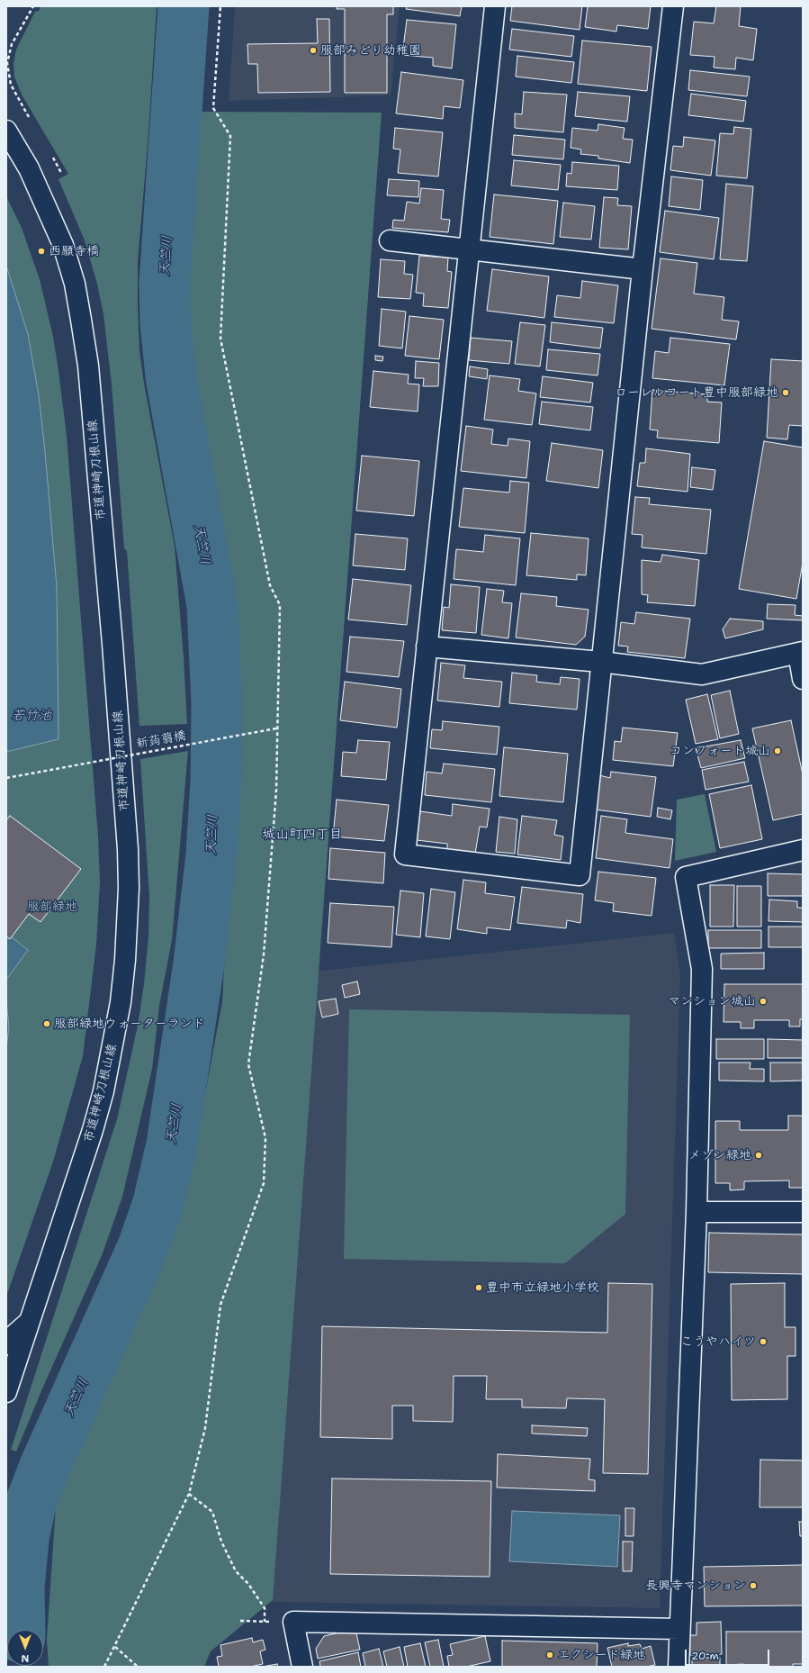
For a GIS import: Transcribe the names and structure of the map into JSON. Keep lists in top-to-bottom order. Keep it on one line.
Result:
{"streets":{"street":["市道神崎刀根山線"],"path":["新蒟蒻橋"]},"districts":["城山町四丁目"],"water":["天竺川","若竹池"],"parks":["服部緑地"],"places":["服部みどり幼稚園","西願寺橋","ローレルコート豊中服部緑地","コンフォート城山","マンション城山","服部緑地ウォーターランド","メゾン緑地","豊中市立緑地小学校","こうやハイツ","長興寺マンション","エクシード緑地"],"scale_bar":"20 m","north":"bottom"}
